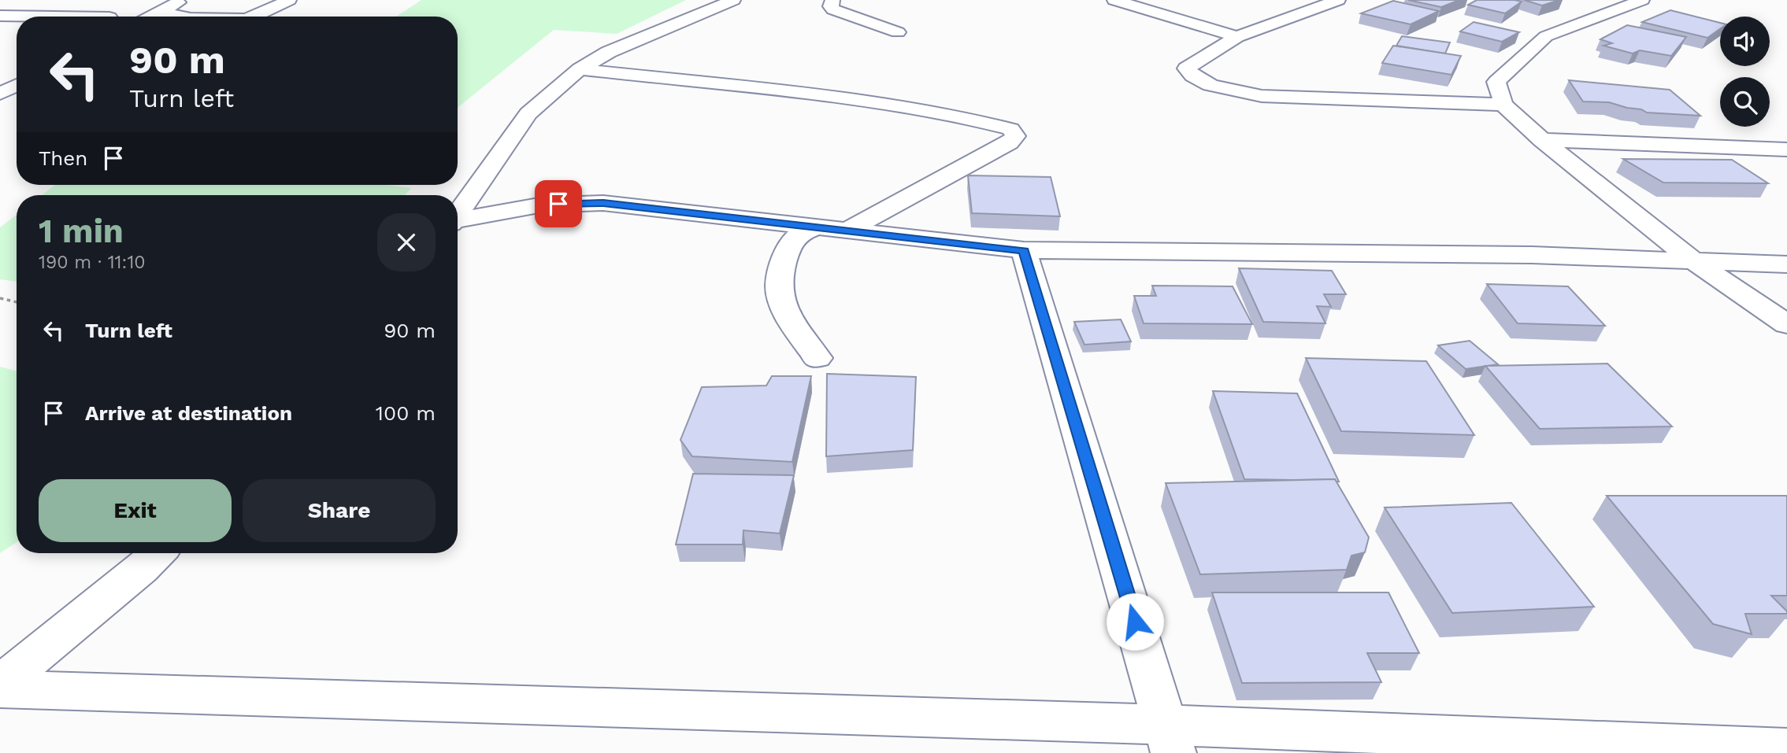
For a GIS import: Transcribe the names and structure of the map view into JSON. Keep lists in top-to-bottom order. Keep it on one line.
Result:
{"page":{"turn":["90 m","Turn left"],"then":"Then","heading":["1 min","190 m · 11:10"],"list":[{"name":"Turn left","value":"90 m"},{"name":"Arrive at destination","value":"100 m"}],"buttons":["Exit","Share"]}}
